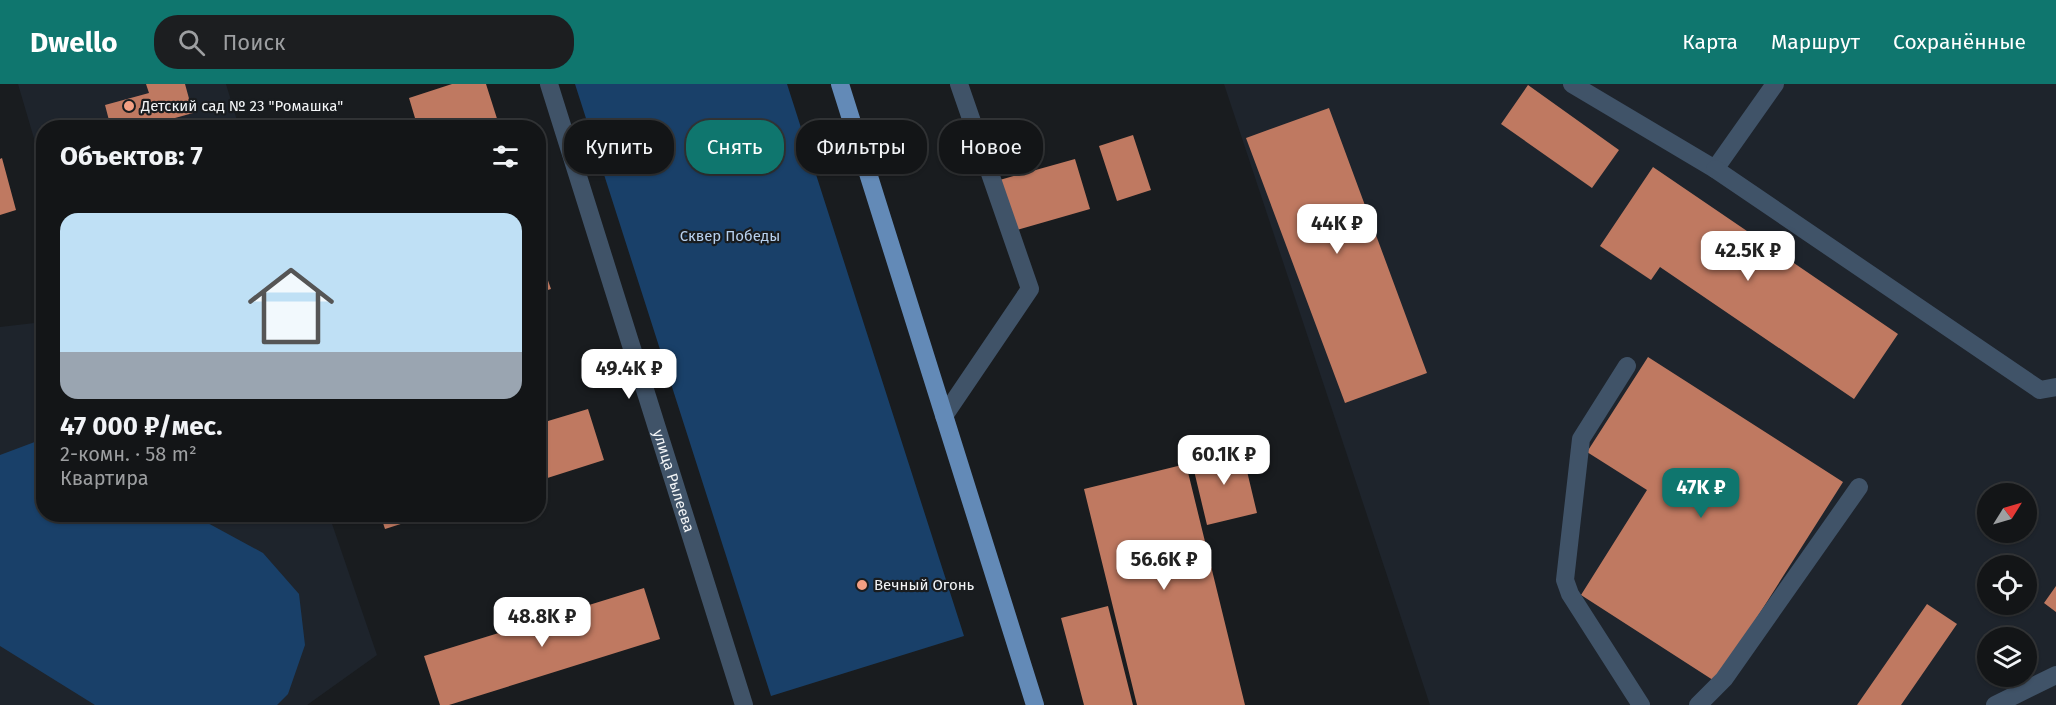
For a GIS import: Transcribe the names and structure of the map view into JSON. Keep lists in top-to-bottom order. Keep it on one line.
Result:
{"streets":{"street":["улица Рылеева"]},"parks":["Сквер Победы"],"places":["Детский сад № 23 \"Ромашка\"","Вечный Огонь"],"north":"top right","page":{"header":"Dwello","search":"Поиск","nav":["Карта","Маршрут","Сохранённые"],"chip":["Купить","Снять","Фильтры","Новое"],"heading":"Объектов: 7","list":[{"name":"47 000 ₽/мес.","note":"2-комн. · 58 m² · Квартира"}],"price":["44K ₽","42.5K ₽","49.4K ₽","60.1K ₽","47K ₽","56.6K ₽","48.8K ₽"]}}
